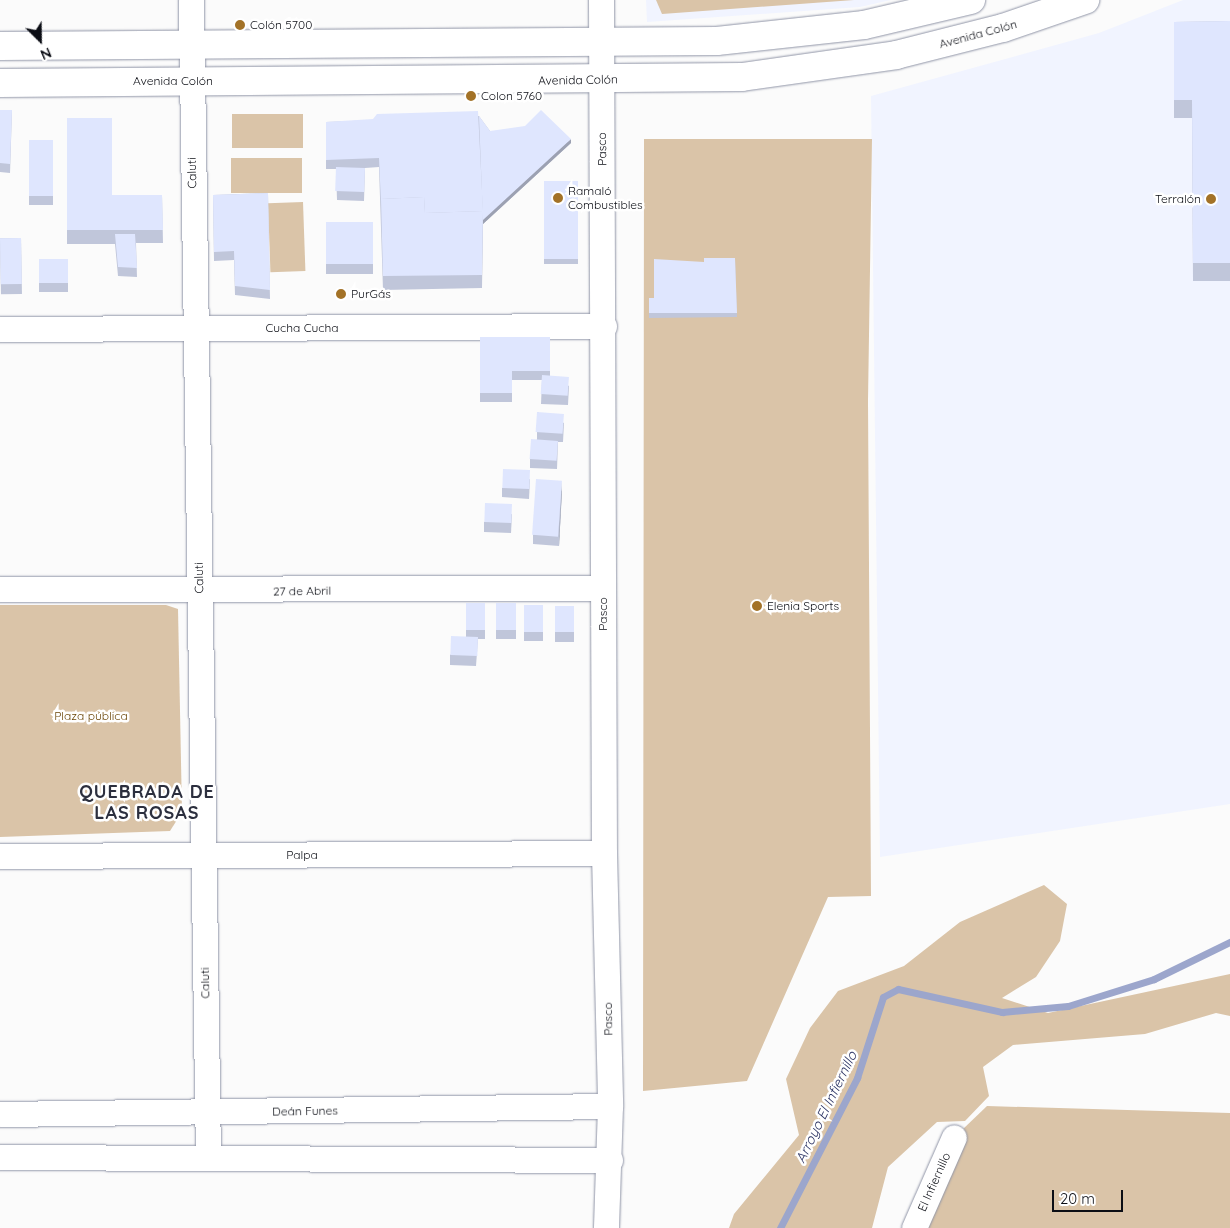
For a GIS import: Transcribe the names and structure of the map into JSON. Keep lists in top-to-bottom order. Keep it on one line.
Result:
{"streets":{"main road":["Avenida Colón"],"street":["Pasco","Caluti","Cucha Cucha","27 de Abril","Palpa","Deán Funes","El Infiernillo"]},"crossings":[["Avenida Colón","Pasco"],["Avenida Colón","Caluti"],["Pasco","Cucha Cucha"],["Pasco","27 de Abril"],["Pasco","Palpa"],["Pasco","Deán Funes"],["Caluti","Cucha Cucha"],["Caluti","27 de Abril"],["Caluti","Palpa"],["Caluti","Deán Funes"]],"districts":["QUEBRADA DE LAS ROSAS"],"water":["Arroyo El Infiernillo"],"parks":["Plaza pública"],"places":["Colón 5700","Colon 5760","Ramaló Combustibles","Terralón","PurGás","Elenia Sports"],"scale_bar":"20 m","north":"bottom right"}
